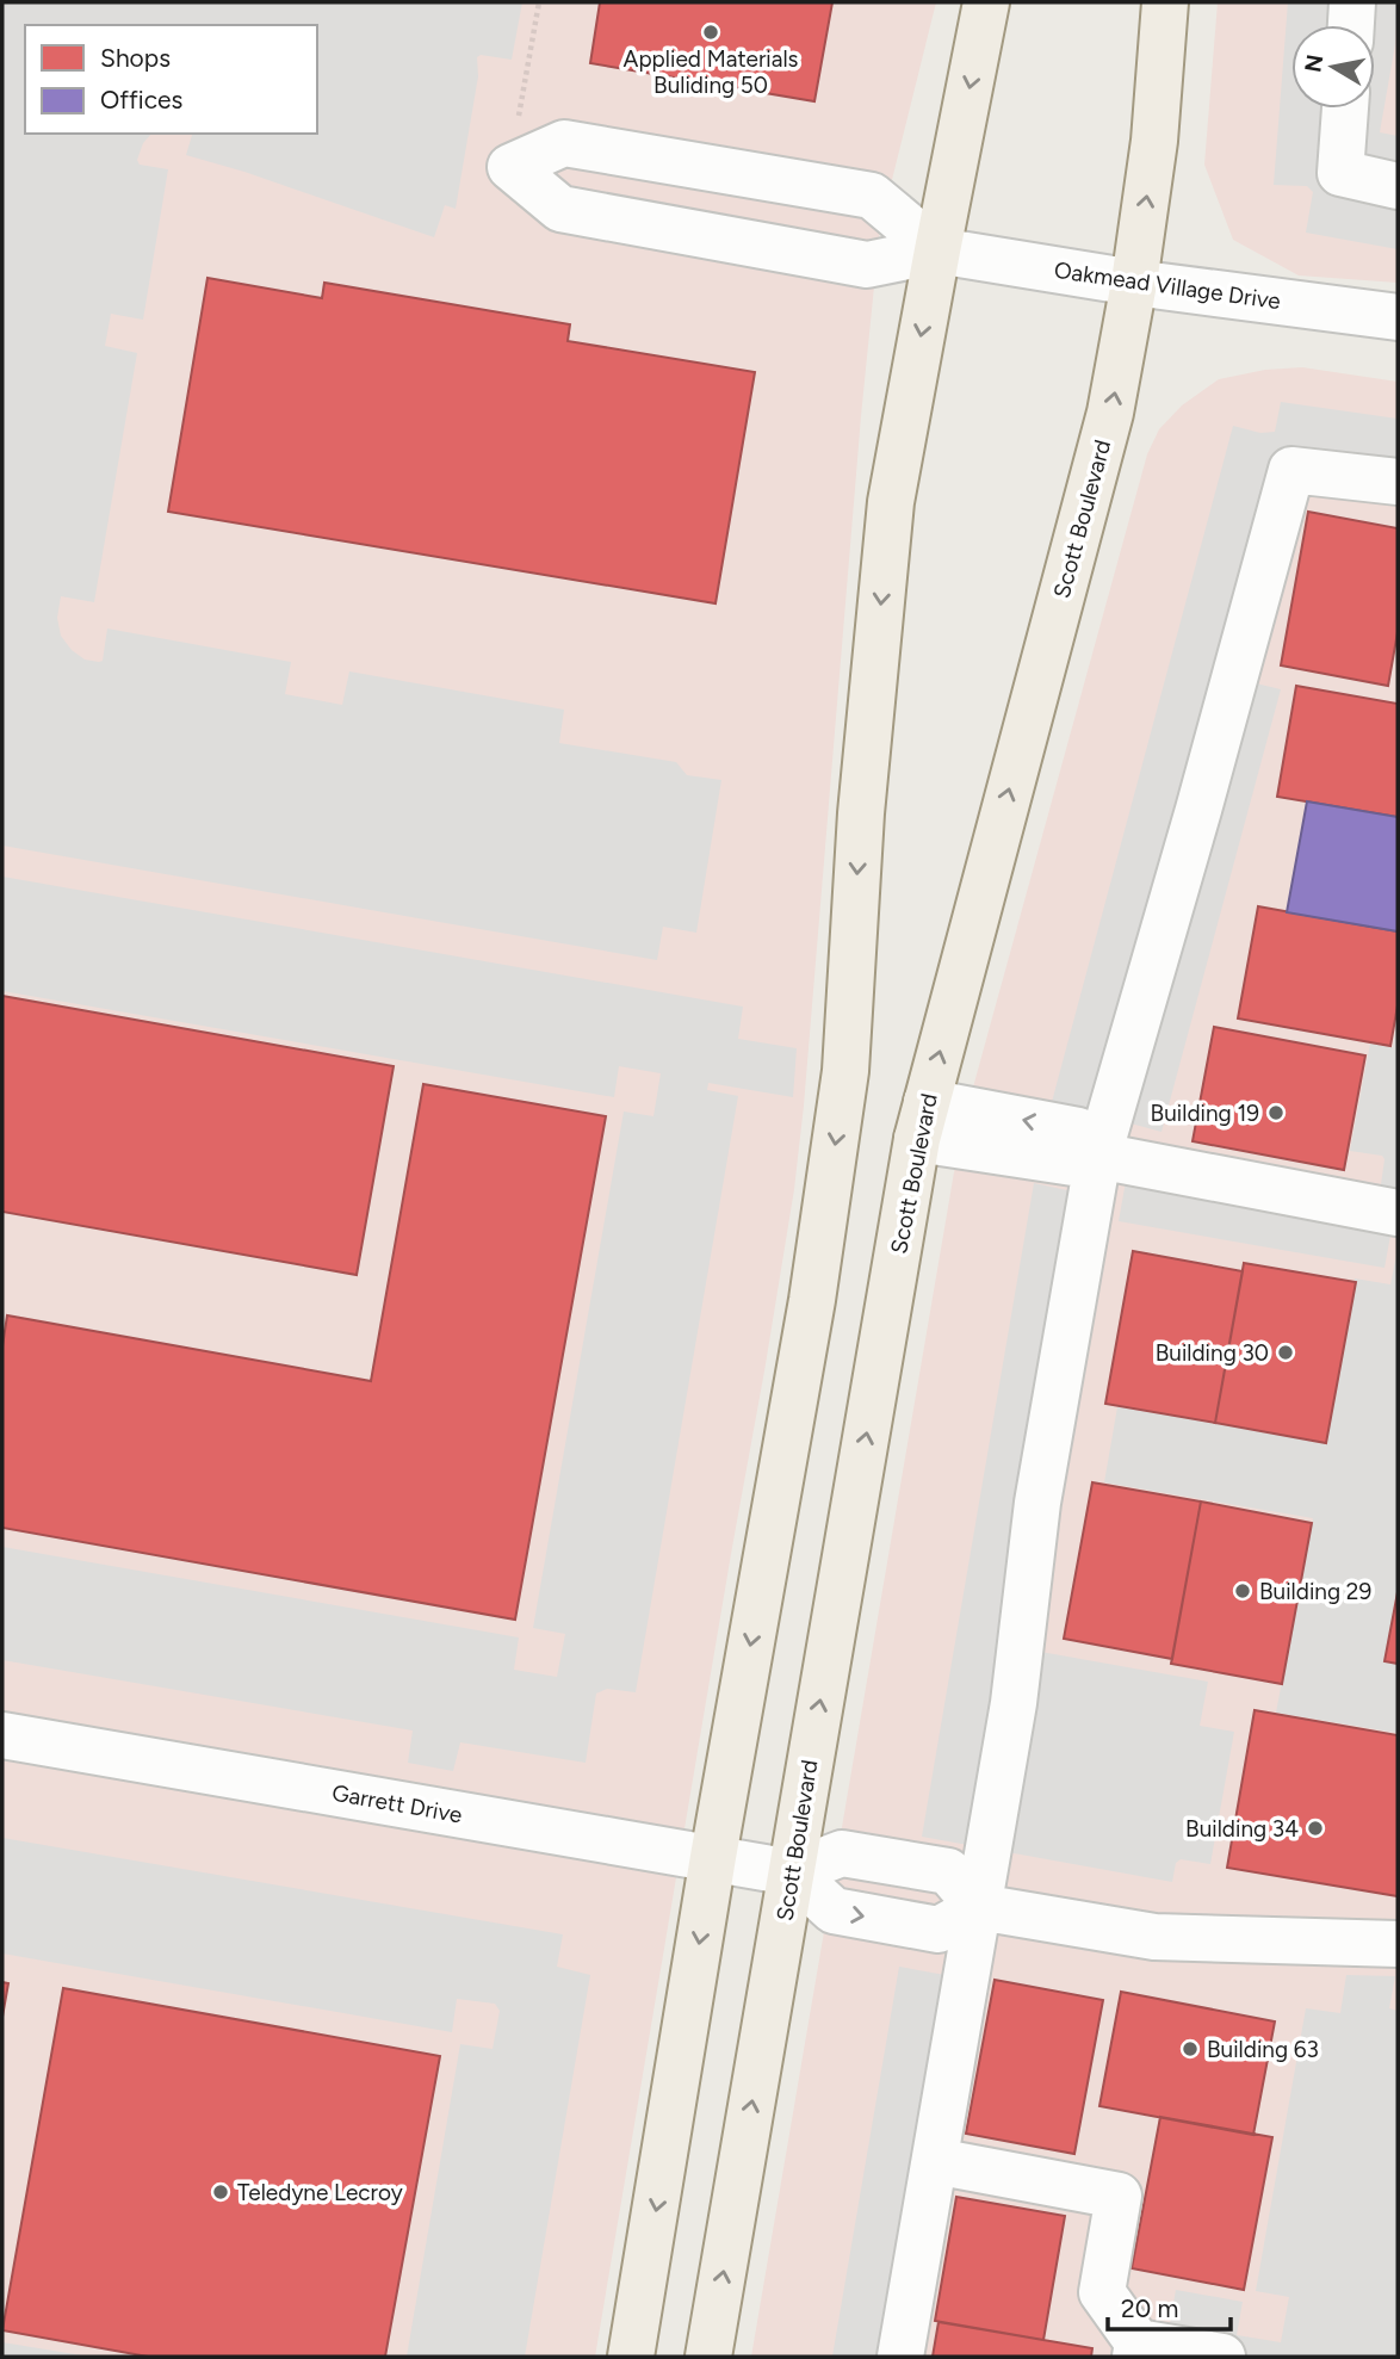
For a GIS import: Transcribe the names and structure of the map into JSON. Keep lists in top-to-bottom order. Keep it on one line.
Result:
{"streets":{"main road":["Scott Boulevard"],"street":["Oakmead Village Drive","Garrett Drive"]},"crossings":[["Oakmead Village Drive","Scott Boulevard"],["Scott Boulevard","Garrett Drive"]],"places":["Applied Materials Buliding 50","Building 19","Building 30","Building 29","Building 34","Building 63","Teledyne Lecroy"],"legend":["Shops","Offices"],"scale_bar":"20 m","north":"left"}
